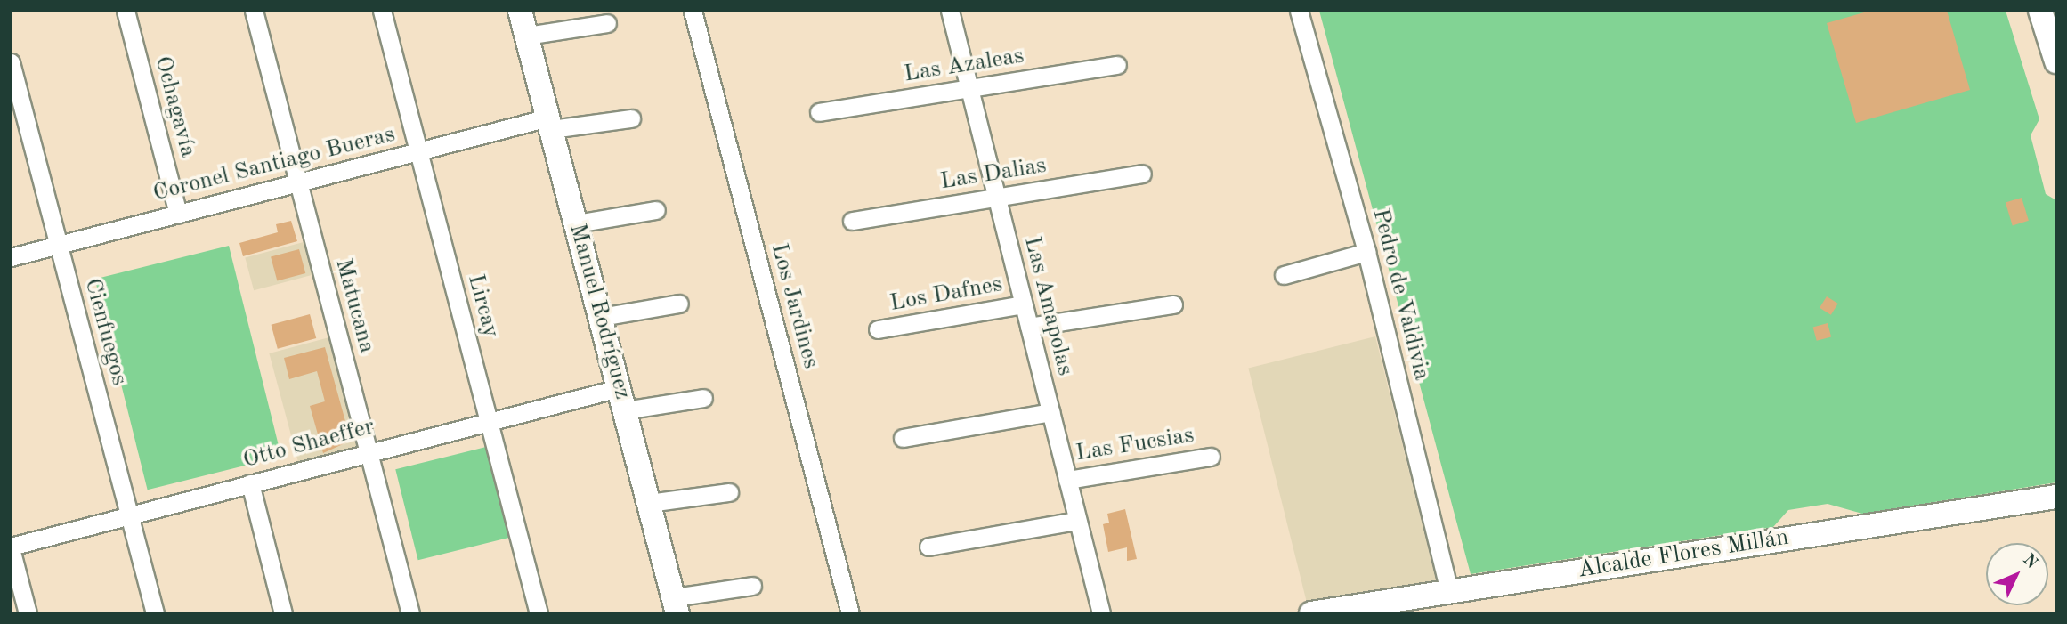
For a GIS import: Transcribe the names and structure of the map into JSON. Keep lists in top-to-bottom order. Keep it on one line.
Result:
{"streets":{"street":["Las Azaleas","Ochagavía","Coronel Santiago Bueras","Las Dalias","Los Dafnes","Pedro de Valdivia","Matucana","Lircay","Los Jardines","Las Amapolas","Manuel Rodríguez","Cienfuegos","Otto Shaeffer","Las Fucsias","Alcalde Flores Millán"]},"crossings":[["Las Azaleas","Las Amapolas"],["Ochagavía","Coronel Santiago Bueras"],["Coronel Santiago Bueras","Matucana"],["Coronel Santiago Bueras","Lircay"],["Coronel Santiago Bueras","Manuel Rodríguez"],["Coronel Santiago Bueras","Cienfuegos"],["Las Dalias","Las Amapolas"],["Los Dafnes","Las Amapolas"],["Pedro de Valdivia","Alcalde Flores Millán"],["Matucana","Otto Shaeffer"],["Lircay","Otto Shaeffer"],["Las Amapolas","Las Fucsias"],["Manuel Rodríguez","Otto Shaeffer"],["Cienfuegos","Otto Shaeffer"]],"north":"top right"}
